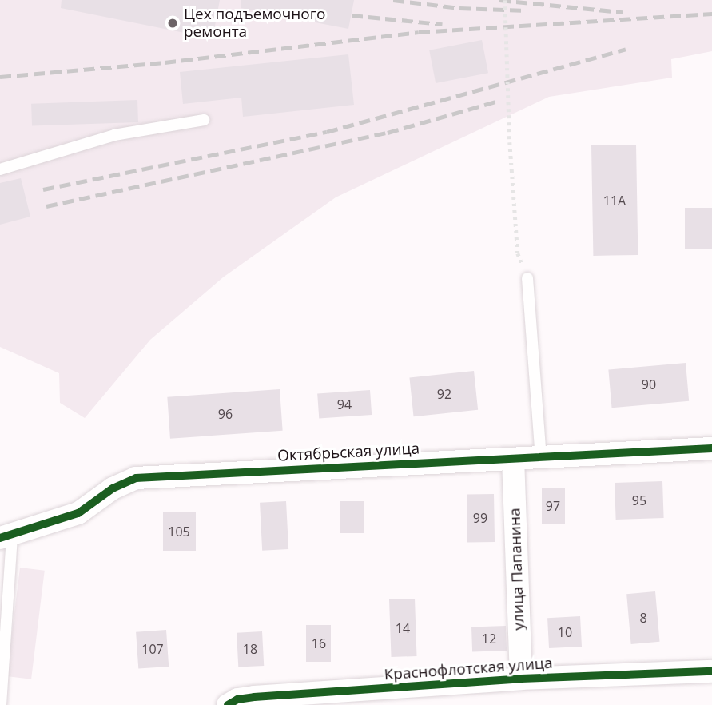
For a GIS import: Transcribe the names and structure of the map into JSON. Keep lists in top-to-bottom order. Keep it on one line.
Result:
{"streets":{"street":["Октябрьская улица","улица Папанина","Краснофлотская улица"]},"crossings":[["Октябрьская улица","улица Папанина"],["улица Папанина","Краснофлотская улица"]],"places":["Цех подъемочного ремонта"],"house_numbers":["11А","90","92","94","96","95","97","99","105","8","14","10","12","16","107","18"]}
